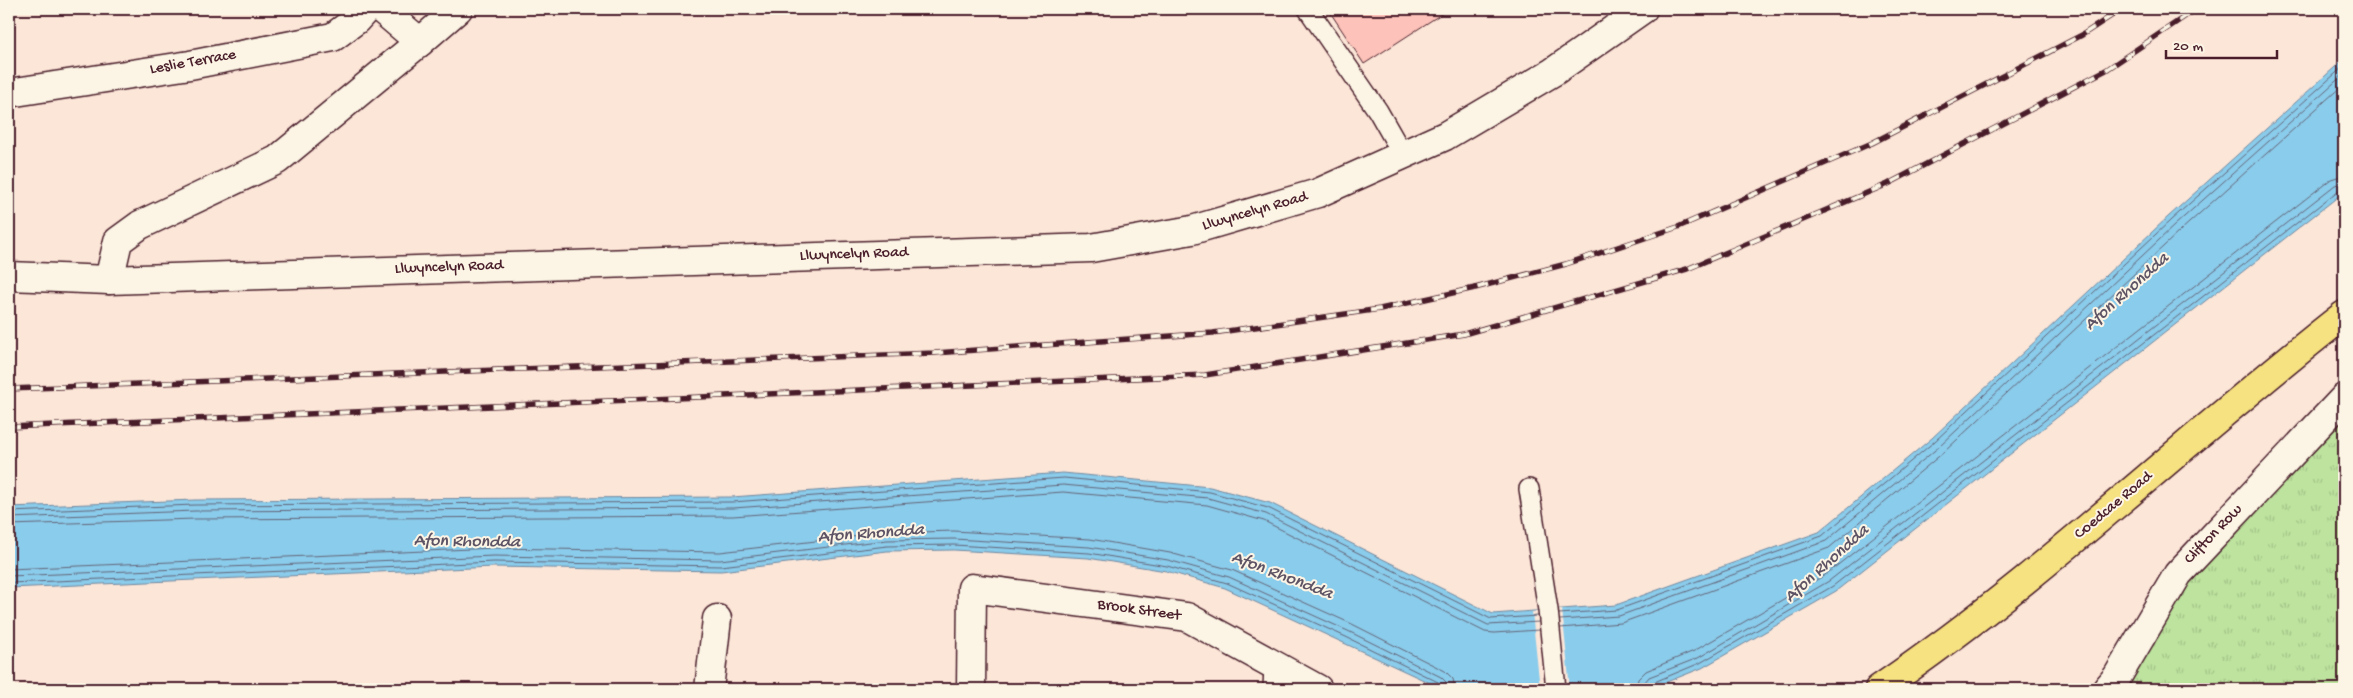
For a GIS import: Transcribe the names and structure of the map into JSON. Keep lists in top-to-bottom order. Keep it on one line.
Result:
{"streets":{"main road":["Coedcae Road"],"street":["Leslie Terrace","Llwyncelyn Road","Clifton Row","Brook Street"]},"water":["Afon Rhondda"],"scale_bar":"20 m"}
